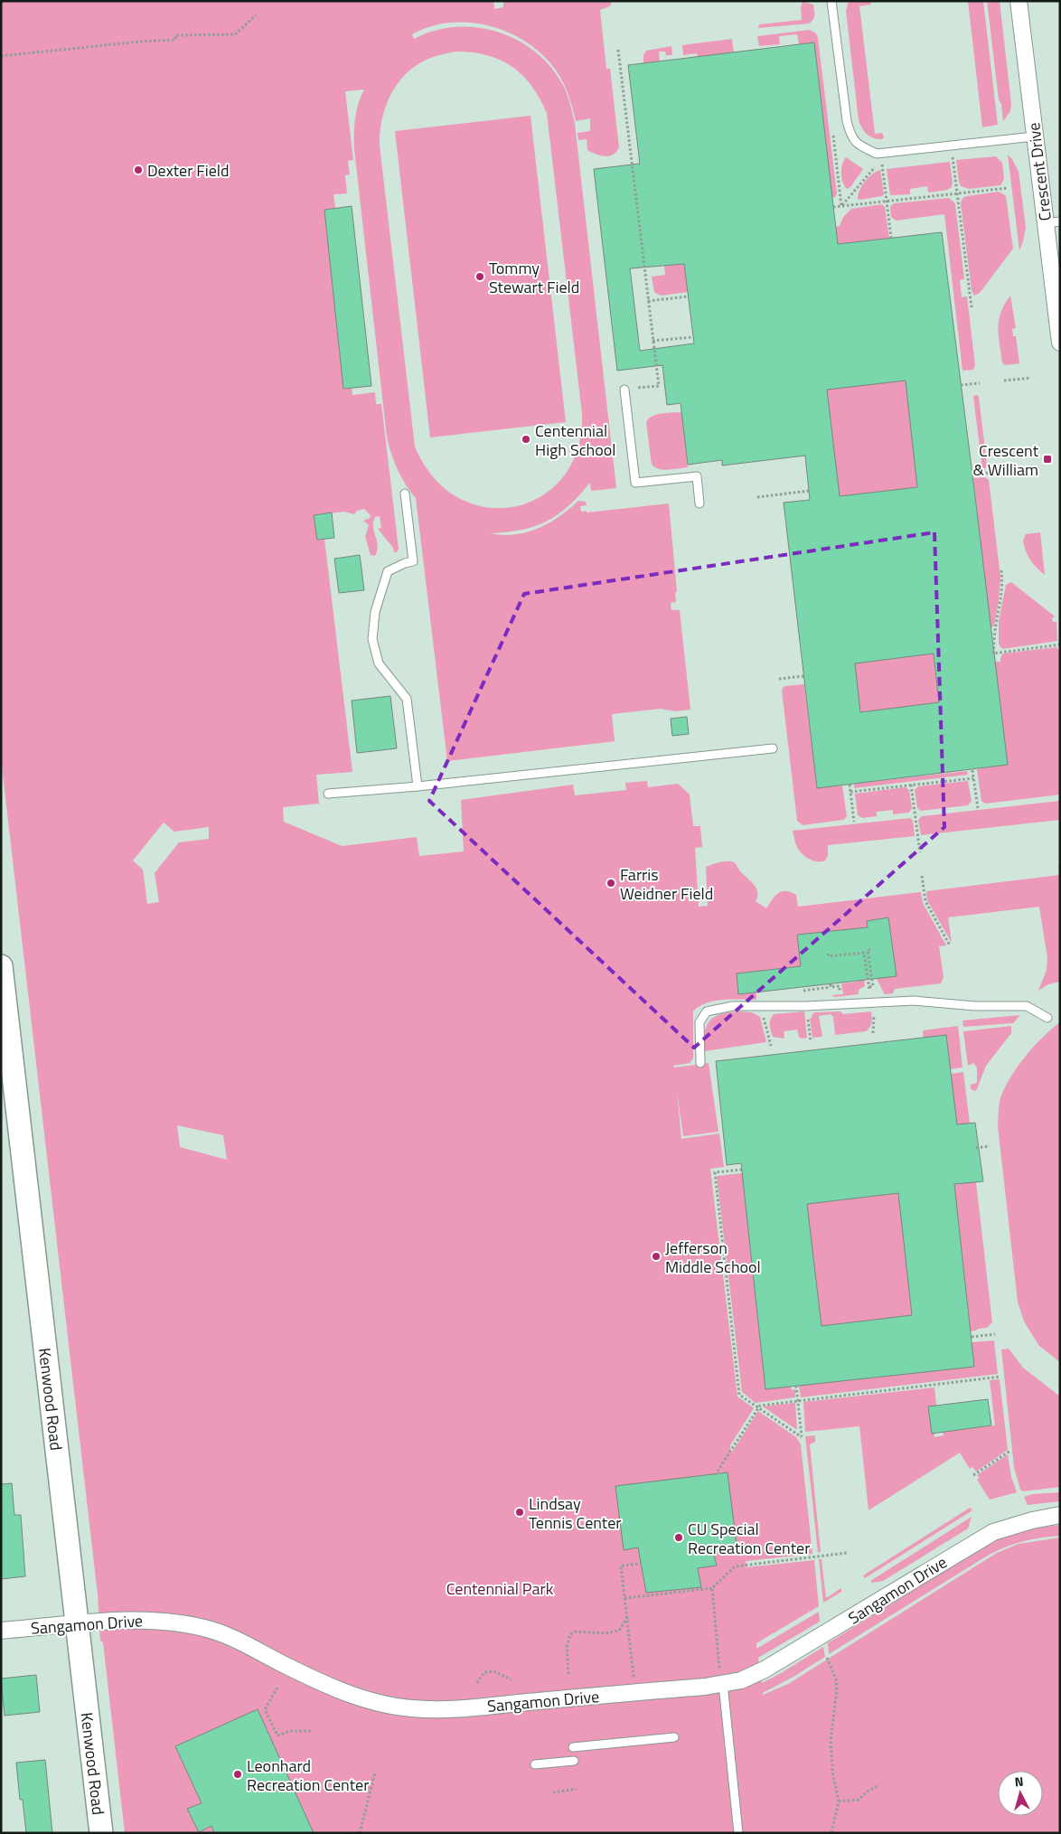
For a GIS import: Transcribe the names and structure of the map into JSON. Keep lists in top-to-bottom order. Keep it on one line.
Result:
{"streets":{"street":["Crescent Drive","Kenwood Road","Sangamon Drive"]},"crossings":[["Kenwood Road","Sangamon Drive"]],"parks":["Centennial Park"],"places":{"other":["Dexter Field","Tommy Stewart Field","Centennial High School","Farris Weidner Field","Jefferson Middle School","Lindsay Tennis Center","CU Special Recreation Center","Leonhard Recreation Center"],"transit":["Crescent & William"]},"north":"top"}
